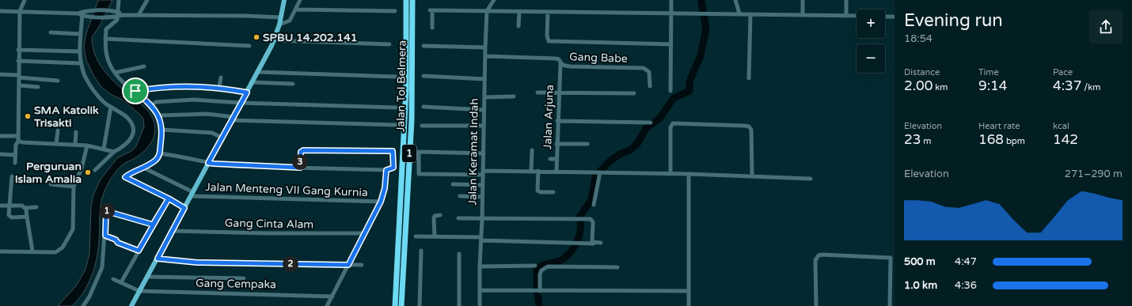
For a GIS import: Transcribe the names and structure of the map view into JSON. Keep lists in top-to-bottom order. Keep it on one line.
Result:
{"streets":{"highway":["Jalan Tol Belmera","1"],"street":["Gang Babe","Jalan Arjuna","Jalan Keramat Indah","Jalan Menteng VII Gang Kurnia","Gang Cinta Alam","Gang Cempaka"]},"crossings":[["Gang Babe","Jalan Arjuna"],["Gang Babe","Jalan Keramat Indah"]],"places":["SPBU 14.202.141","SMA Katolik Trisakti","Perguruan Islam Amalia"],"page":{"heading":["Evening run","18:54"],"map_buttons":["+","−"],"stats":[["Distance","2.00 km"],["Time","9:14"],["Pace","4:37 /km"],["Elevation","23 m"],["Heart rate","168 bpm"],["kcal","142"]],"pins":["3","1","2"],"chart":["Elevation","271–290 m"],"list":[{"name":"500 m","note":"4:47"},{"name":"1.0 km","note":"4:36"}]}}
